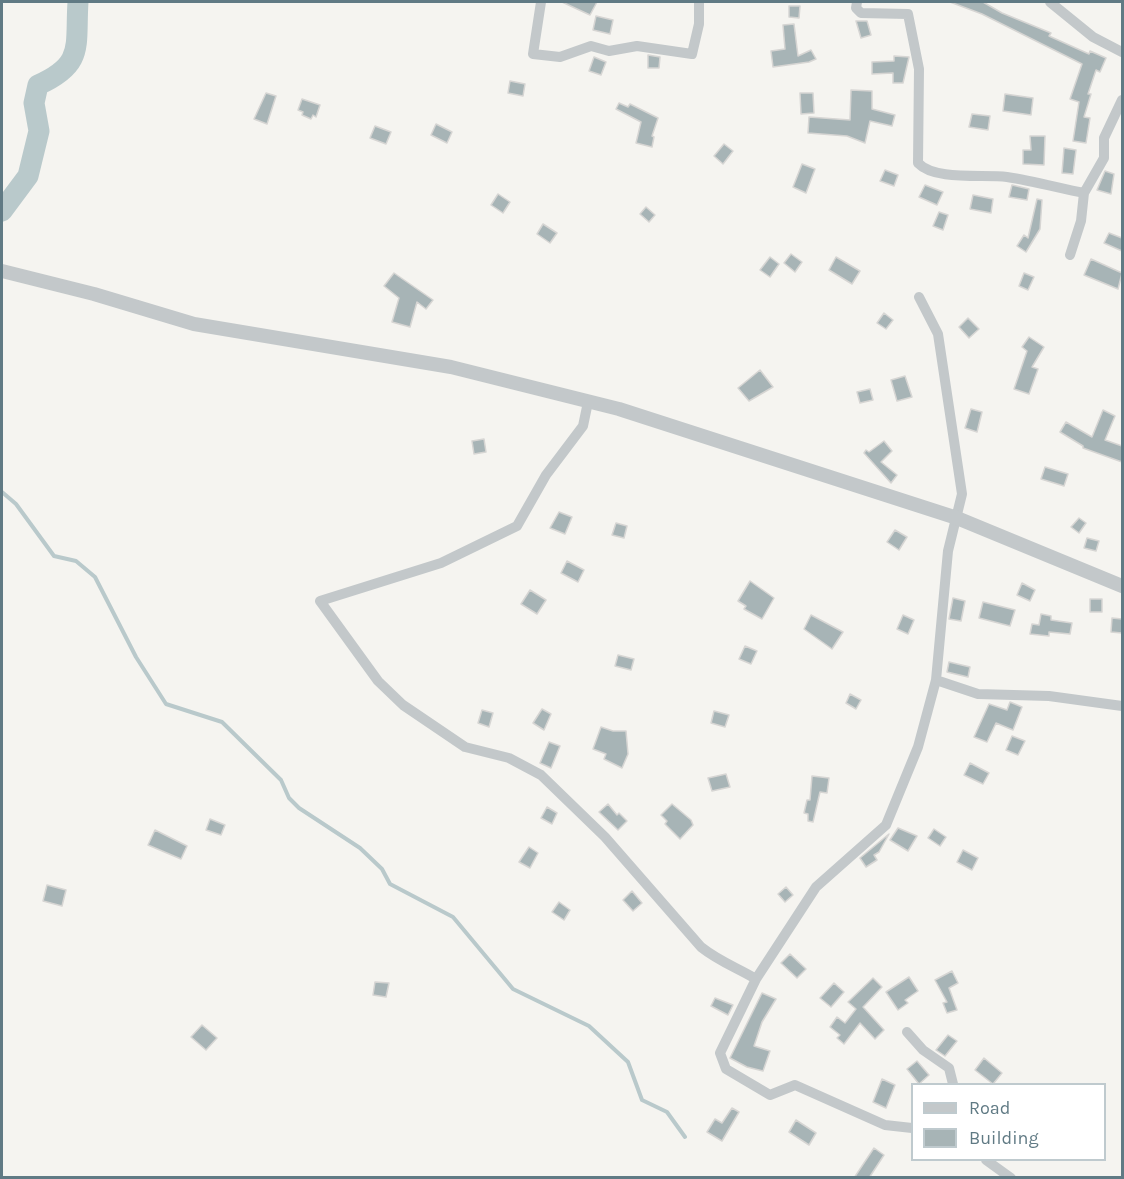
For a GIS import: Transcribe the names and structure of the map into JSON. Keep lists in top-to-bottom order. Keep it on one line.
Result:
{"legend":["Road","Building"]}
